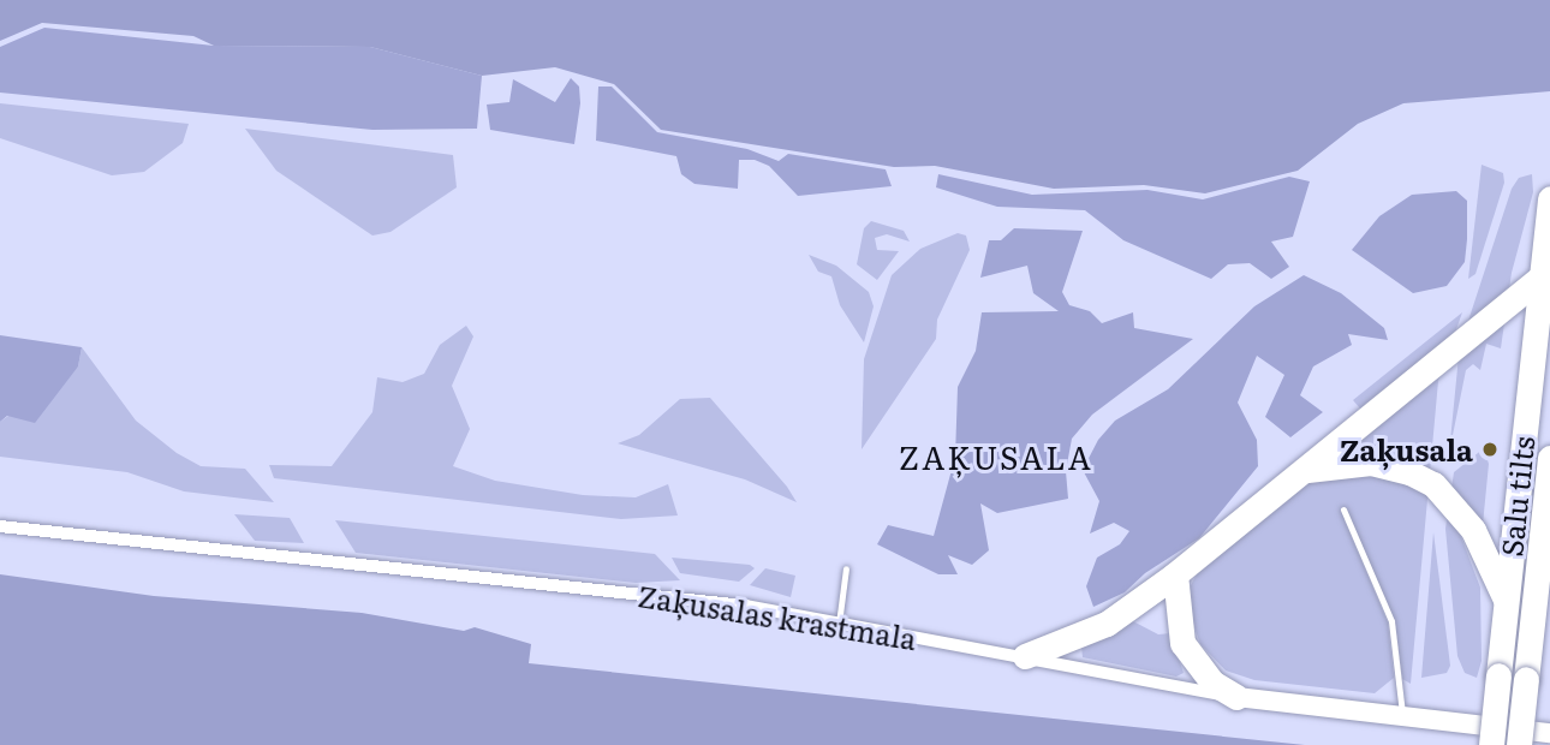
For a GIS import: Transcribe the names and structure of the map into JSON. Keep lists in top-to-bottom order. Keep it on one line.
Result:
{"streets":{"highway":["Salu tilts"],"street":["Zaķusalas krastmala"]},"districts":["ZAĶUSALA"],"places":["Zaķusala"]}
